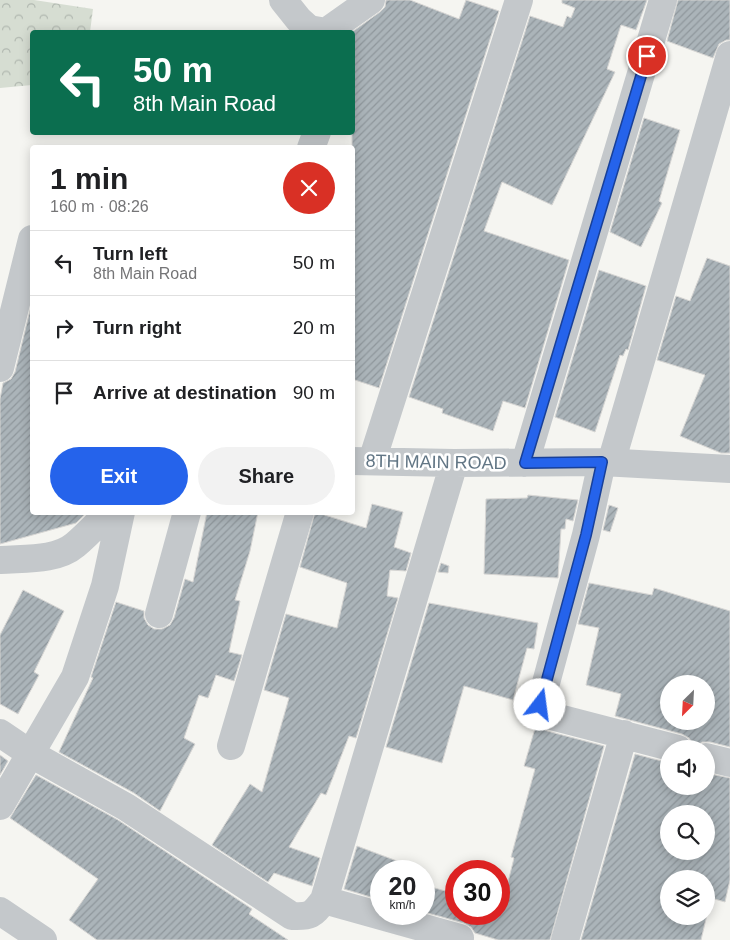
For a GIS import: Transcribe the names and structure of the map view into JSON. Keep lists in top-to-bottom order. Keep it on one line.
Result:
{"streets":{"street":["8TH MAIN ROAD"]},"north":"bottom left","page":{"turn":["50 m","8th Main Road"],"heading":["1 min","160 m · 08:26"],"list":[{"name":"Turn left","note":"8th Main Road","value":"50 m"},{"name":"Turn right","value":"20 m"},{"name":"Arrive at destination","value":"90 m"}],"buttons":["Exit","Share"],"speed":"20 km/h","limit":"30"}}
